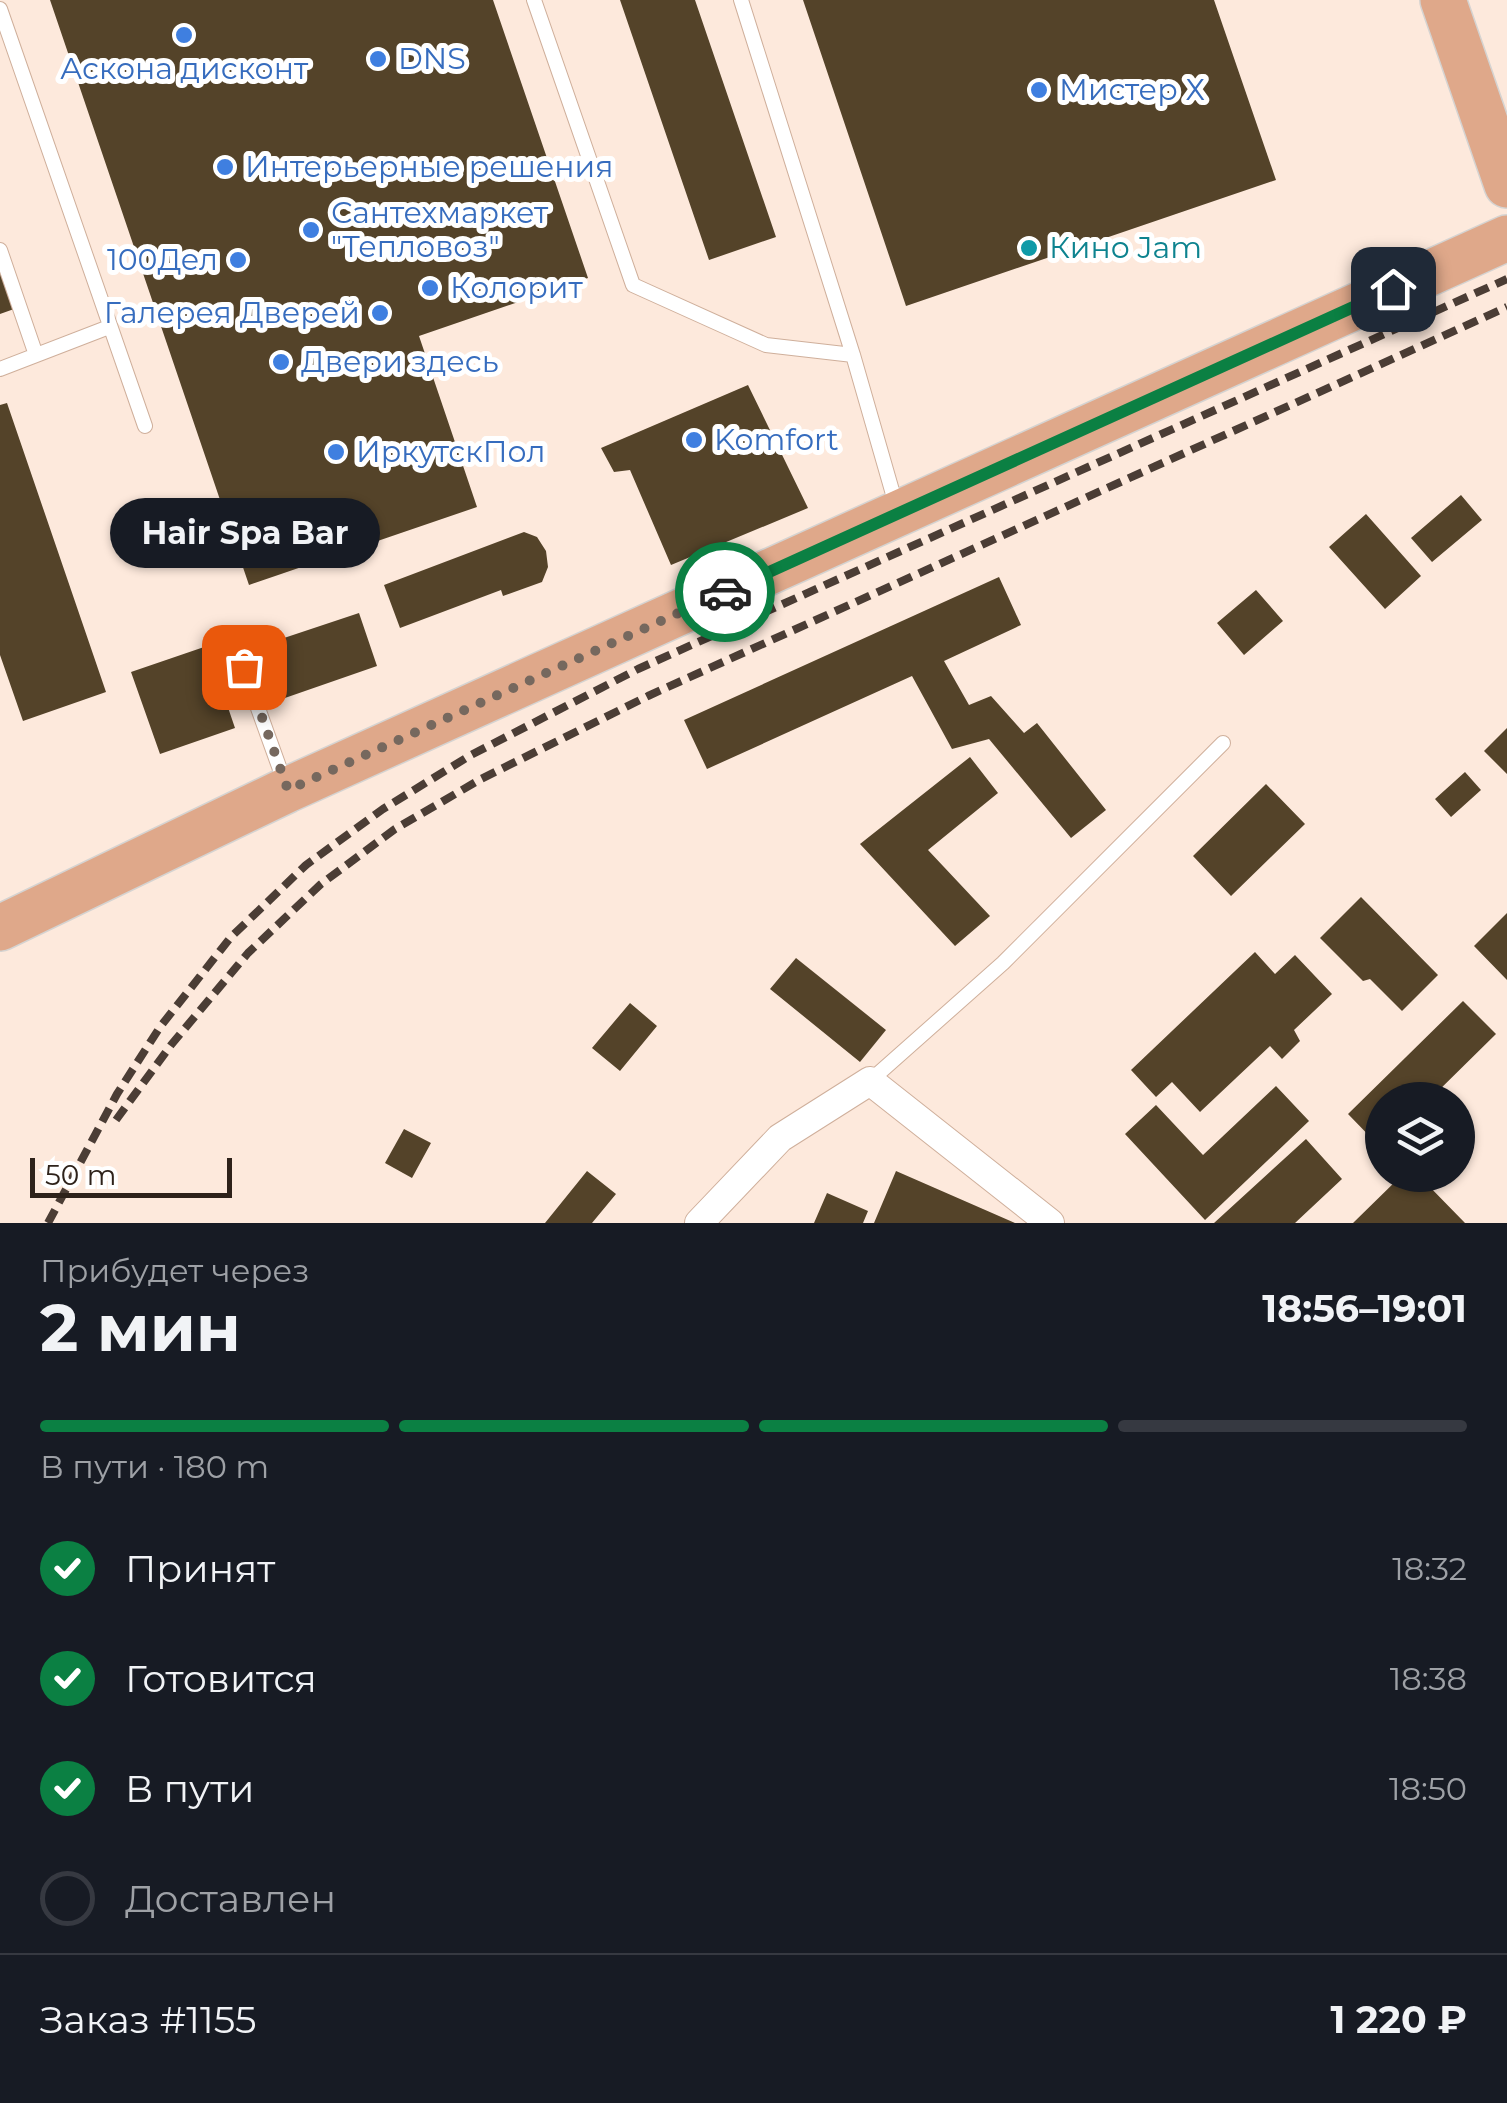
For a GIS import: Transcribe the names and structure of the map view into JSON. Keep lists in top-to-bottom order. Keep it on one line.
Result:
{"places":["Аскона дисконт","DNS","Мистер Х","Интерьерные решения","Сантехмаркет \"Тепловоз\"","Кино Jam","100Дел","Колорит","Галерея Дверей","Двери здесь","Komfort","ИркутскПол","Hair Spa Bar"],"scale_bar":"50 m","page":{"bubble":"Hair Spa Bar","scale":"50 m","heading":["2 мин","Прибудет через","18:56–19:01"],"panel":["Заказ #1155","1 220 ₽"],"bar":"В пути · 180 m","list":[["Принят","18:32"],["Готовится","18:38"],["В пути","18:50"],"Доставлен"]}}
